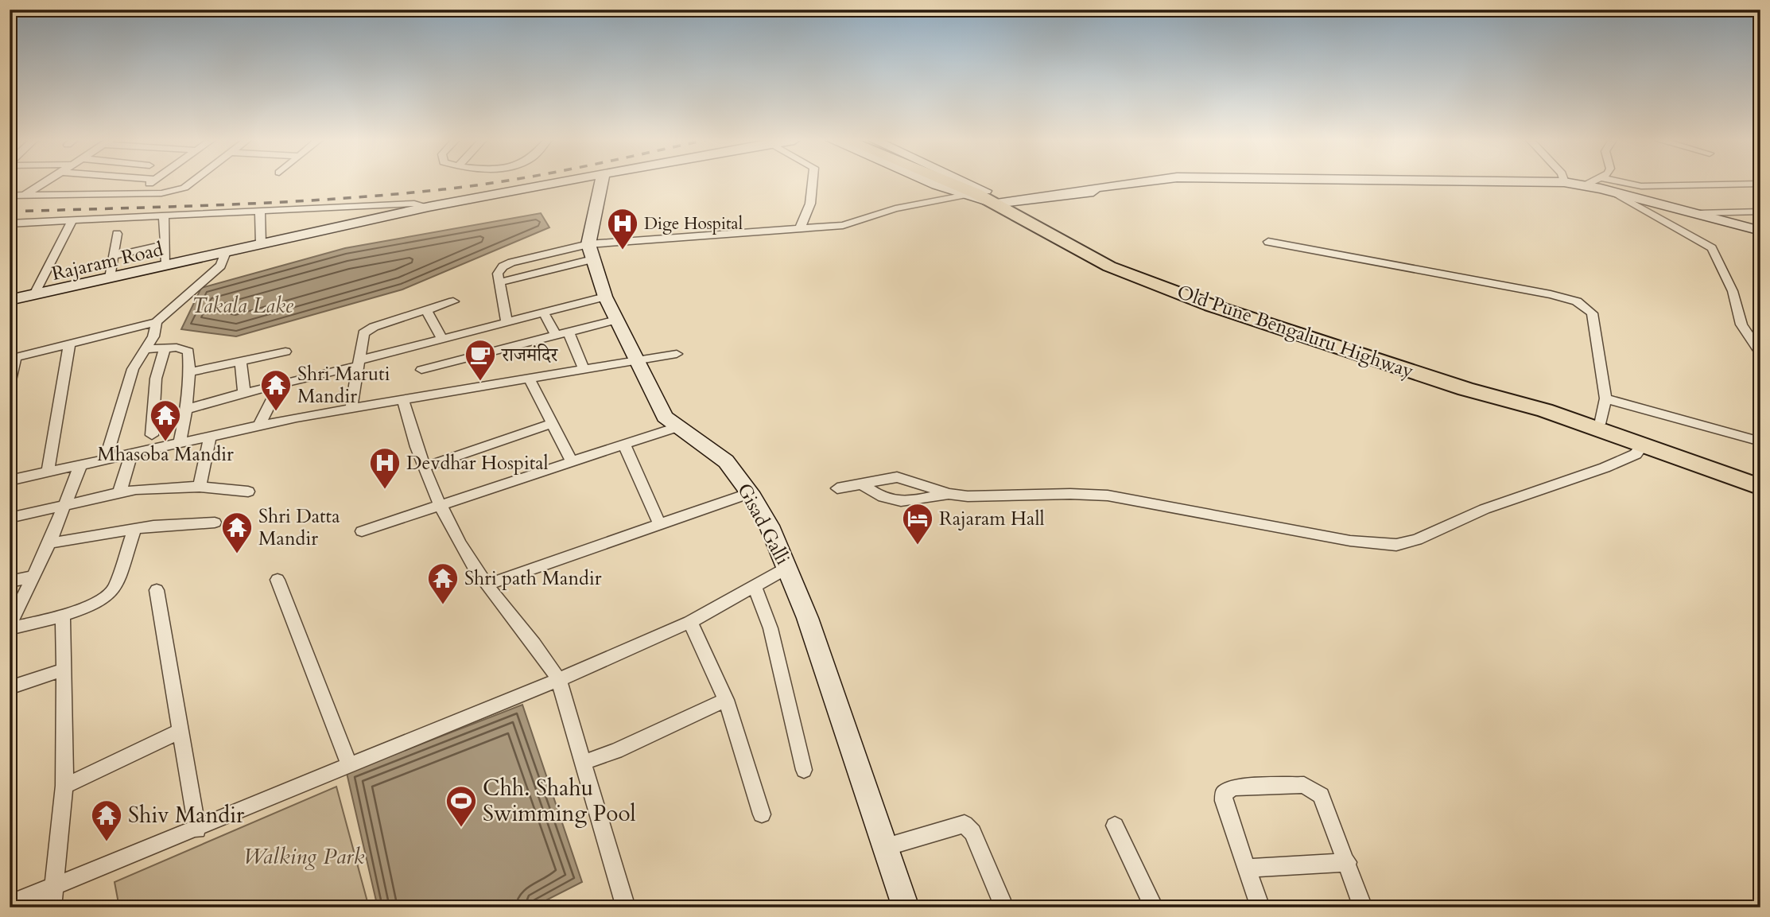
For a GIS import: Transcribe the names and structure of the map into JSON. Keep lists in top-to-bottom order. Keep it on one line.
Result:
{"streets":{"main road":["Rajaram Road","Old Pune Bengaluru Highway","Gisad Galli"]},"water":["Takala Lake"],"parks":["Walking Park"],"places":{"hospital":["Dige Hospital","Devdhar Hospital"],"cafe":["राजमंदिर"],"temple":["Shri Maruti Mandir","Mhasoba Mandir","Shri Datta Mandir","Shri path Mandir","Shiv Mandir"],"hotel":["Rajaram Hall"],"sports":["Chh. Shahu Swimming Pool"]}}
